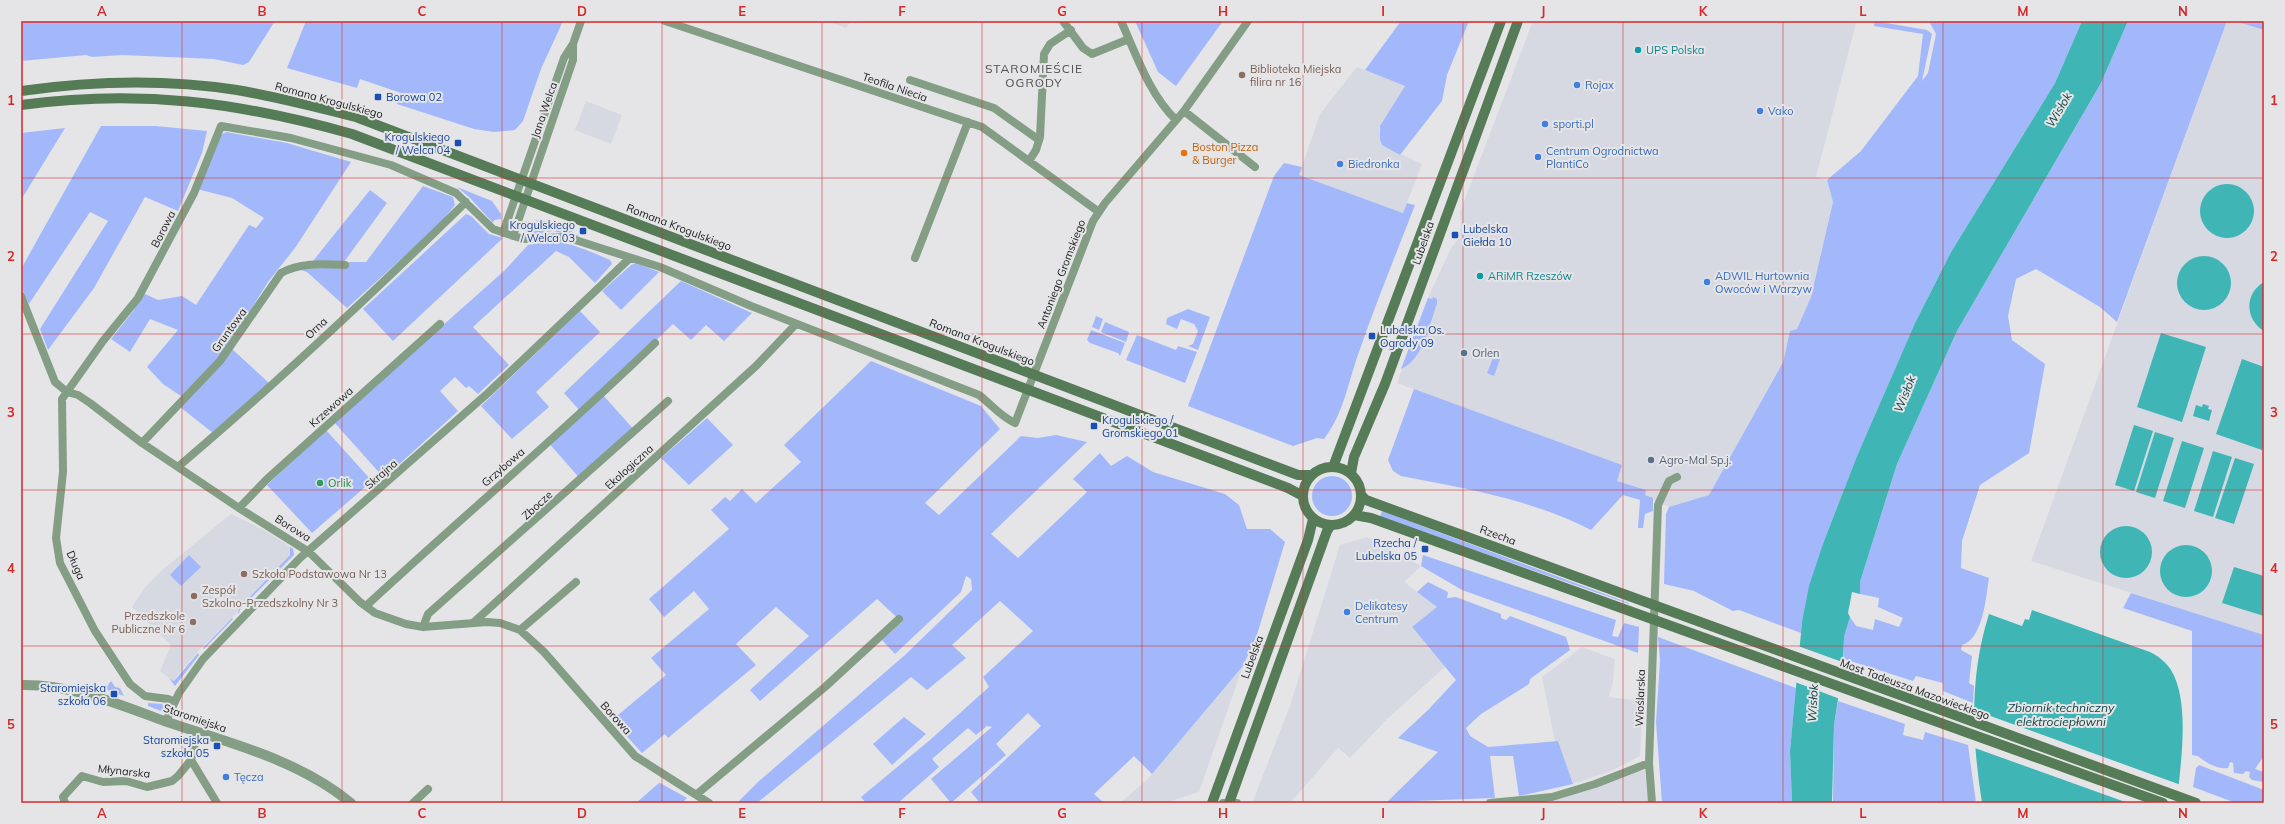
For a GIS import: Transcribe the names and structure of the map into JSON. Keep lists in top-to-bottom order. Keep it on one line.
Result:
{"streets":{"main road":["Romana Krogulskiego","Lubelska","Rzecha","Most Tadeusza Mazowieckiego"],"street":["Teofila Niecia","Jana Welca","Borowa","Antoniego Gromskiego","Orna","Gruntowa","Krzewowa","Grzybowa","Ekologiczna","Skrajna","Zbocze","Długa","Wioślarska","Staromiejska","Młynarska"]},"crossings":[["Teofila Niecia","Antoniego Gromskiego"],["Romana Krogulskiego","Jana Welca"],["Romana Krogulskiego","Lubelska"],["Romana Krogulskiego","Antoniego Gromskiego"],["Romana Krogulskiego","Rzecha"],["Romana Krogulskiego","Most Tadeusza Mazowieckiego"],["Borowa","Orna"],["Borowa","Gruntowa"],["Borowa","Krzewowa"],["Borowa","Grzybowa"],["Borowa","Ekologiczna"],["Borowa","Skrajna"],["Borowa","Zbocze"],["Borowa","Długa"],["Lubelska","Rzecha"],["Lubelska","Most Tadeusza Mazowieckiego"],["Antoniego Gromskiego","Ekologiczna"],["Skrajna","Długa"],["Skrajna","Staromiejska"],["Rzecha","Most Tadeusza Mazowieckiego"]],"districts":["STAROMIEŚCIE OGRODY"],"water":["Wisłok","Zbiornik techniczny elektrociepłowni"],"places":{"other":["UPS Polska","Biblioteka Miejska filira nr 16","Rojax","Vako","sporti.pl","Boston Pizza & Burger","Centrum Ogrodnictwa PlantiCo","Biedronka","ARiMR Rzeszów","ADWIL Hurtownia Owoców i Warzyw","Orlen","Agro-Mal Sp.j.","Orlik","Szkoła Podstawowa Nr 13","Zespół Szkolno-Przedszkolny Nr 3","Delikatesy Centrum","Przedszkole Publiczne Nr 6","Tęcza"],"transit":["Borowa 02","Krogulskiego / Welca 04","Krogulskiego / Welca 03","Lubelska Giełda 10","Lubelska Os. Ogrody 09","Krogulskiego / Gromskiego 01","Rzecha / Lubelska 05","Staromiejska szkoła 06","Staromiejska szkoła 05"]},"grid":{"columns":["A","B","C","D","E","F","G","H","I","J","K","L","M","N"],"rows":["1","2","3","4","5"]}}
